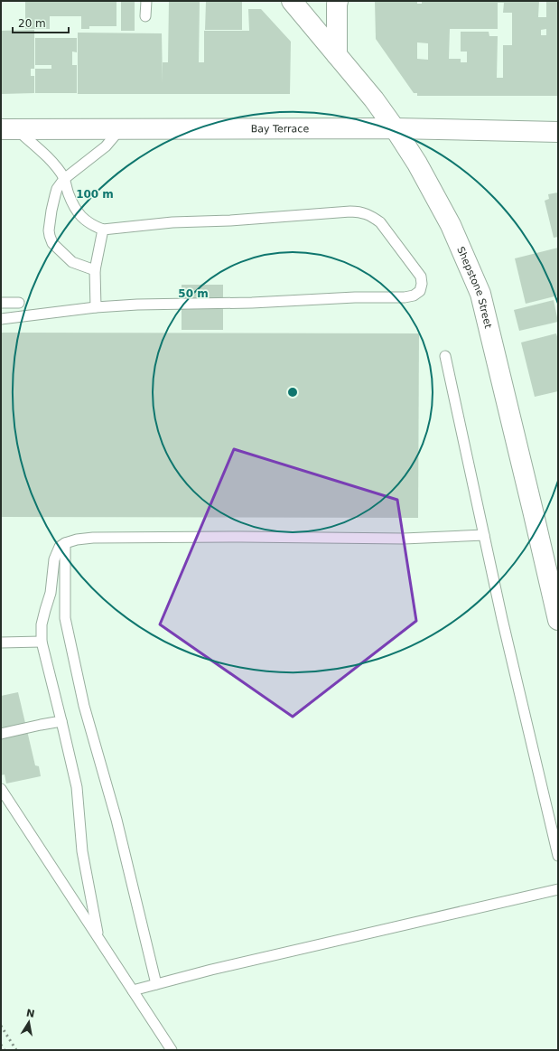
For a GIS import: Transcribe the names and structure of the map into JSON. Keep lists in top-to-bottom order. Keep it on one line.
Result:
{"streets":{"main road":["Bay Terrace","Shepstone Street"]},"crossings":[["Bay Terrace","Shepstone Street"]],"scale_bar":"20 m","north":"top","rings":["100 m","50 m"]}
